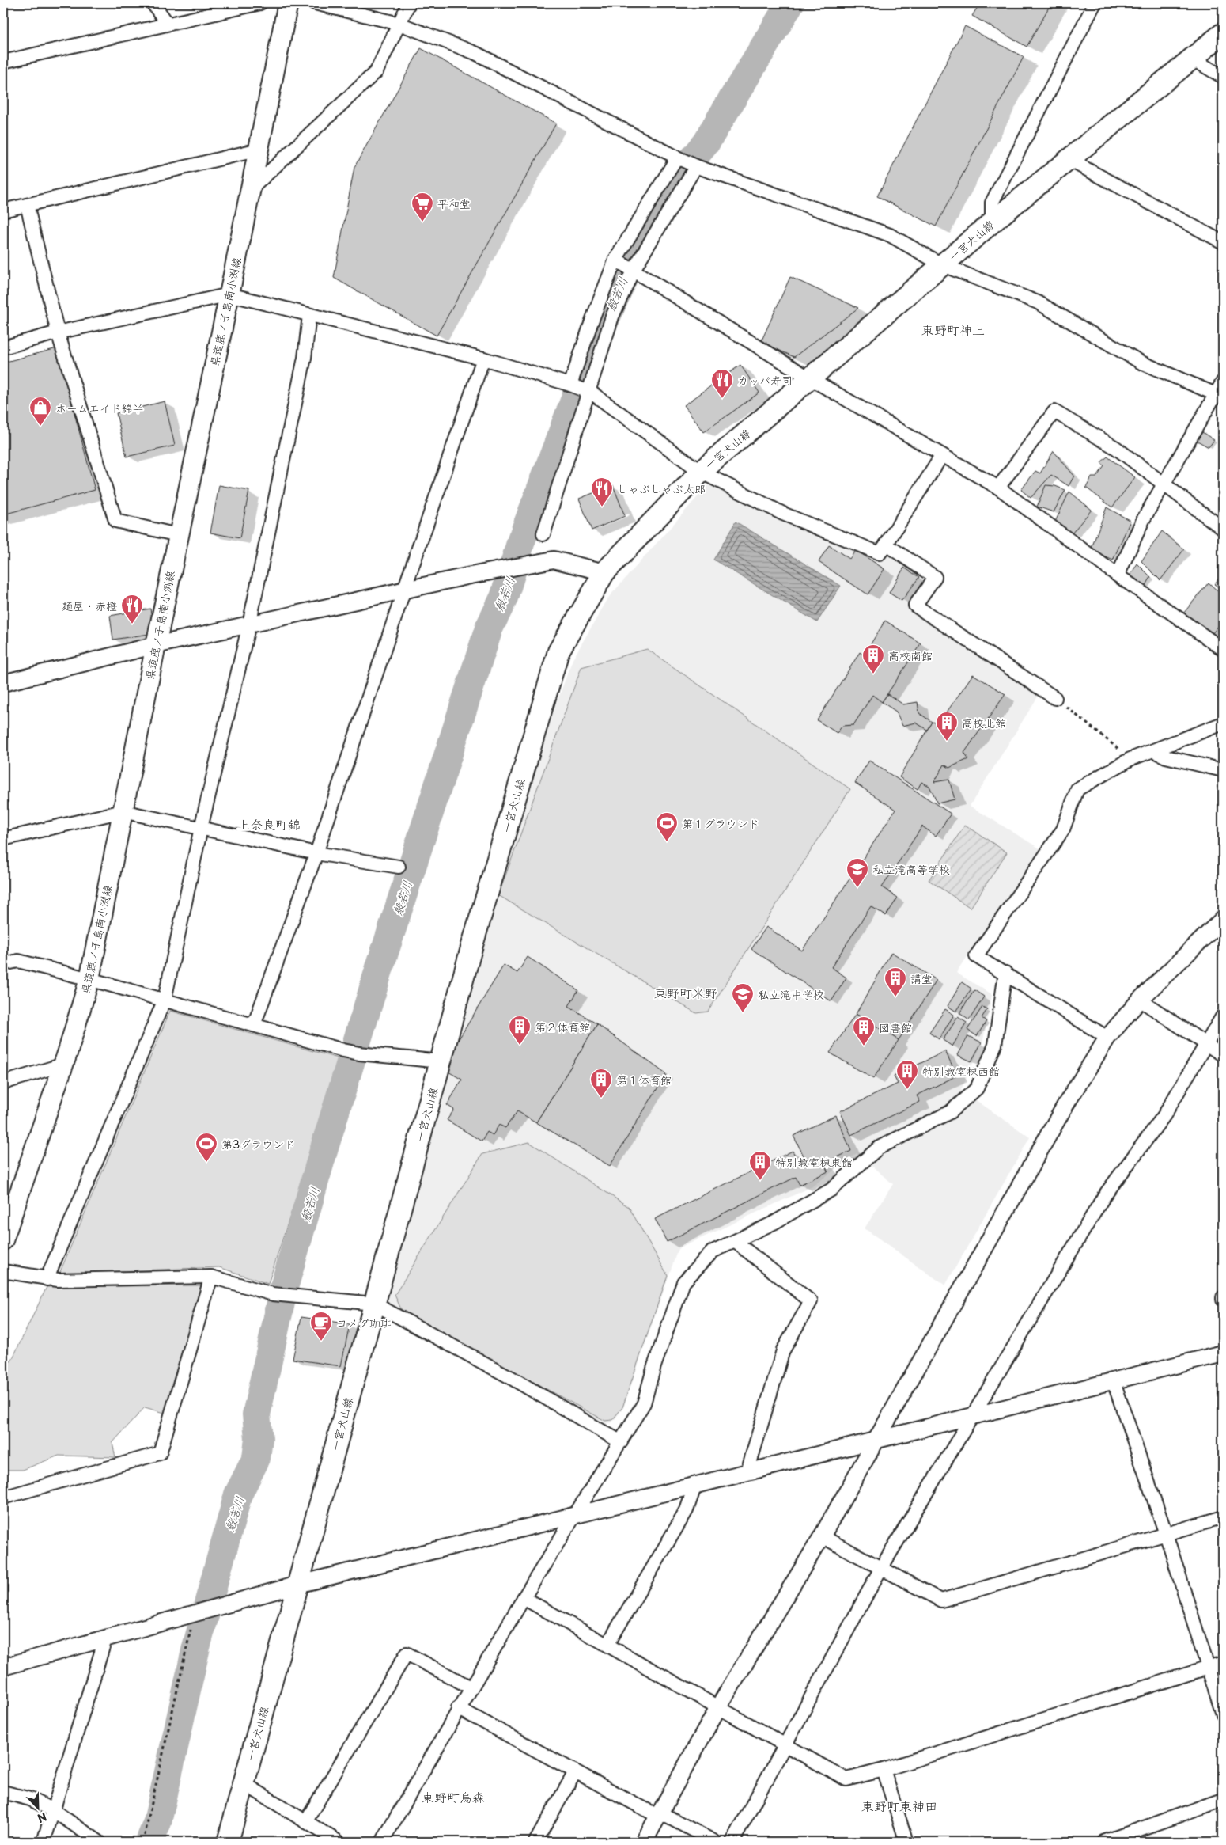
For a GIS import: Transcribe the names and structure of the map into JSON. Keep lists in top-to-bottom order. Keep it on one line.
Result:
{"streets":{"main road":["一宮犬山線","県道鹿ノ子島南小渕線"]},"districts":["東野町神上","上奈良町錦","東野町米野","東野町烏森","東野町東神田"],"water":["般若川"],"places":{"supermarket":["平和堂"],"restaurant":["カッパ寿司","しゃぶしゃぶ太郎","麺屋・赤橙"],"shop":["ホームエイド綿半"],"building":["高校南館","高校北館","講堂","第２体育館","図書館","特別教室棟西館","第１体育館","特別教室棟東館"],"sports":["第１グラウンド","第3グラウンド"],"school or university":["私立滝高等学校","私立滝中学校"],"cafe":["コメダ珈琲"]},"north":"bottom right"}
